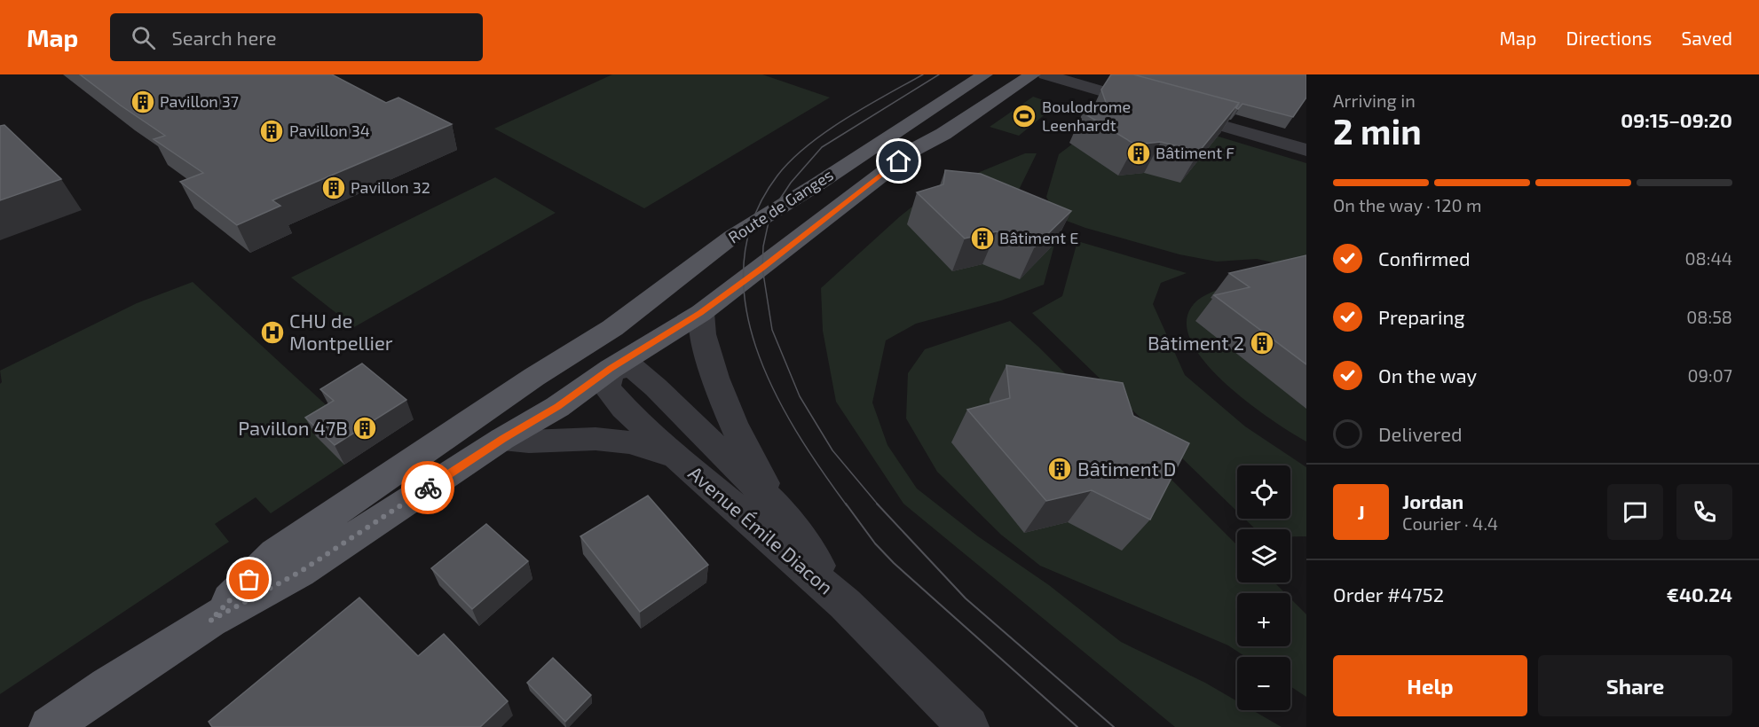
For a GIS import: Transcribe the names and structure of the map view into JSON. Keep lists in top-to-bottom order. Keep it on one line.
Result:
{"streets":{"main road":["Route de Ganges"],"street":["Avenue Émile Diacon"]},"crossings":[["Route de Ganges","Avenue Émile Diacon"]],"places":{"building":["Pavillon 37","Pavillon 34","Bâtiment F","Pavillon 32","Bâtiment E","Bâtiment 2","Pavillon 47B","Bâtiment D"],"sports":["Boulodrome Leenhardt"],"hospital":["CHU de Montpellier"]},"page":{"header":"Map","search":"Search here","nav":["Map","Directions","Saved"],"heading":["2 min","Arriving in","09:15–09:20"],"panel":["Jordan","Courier · 4.4","Order #4752","€40.24"],"bar":"On the way · 120 m","list":[["Confirmed","08:44"],["Preparing","08:58"],["On the way","09:07"],"Delivered"],"map_buttons":["+","−"],"round":"J","buttons":["Help","Share"]}}
